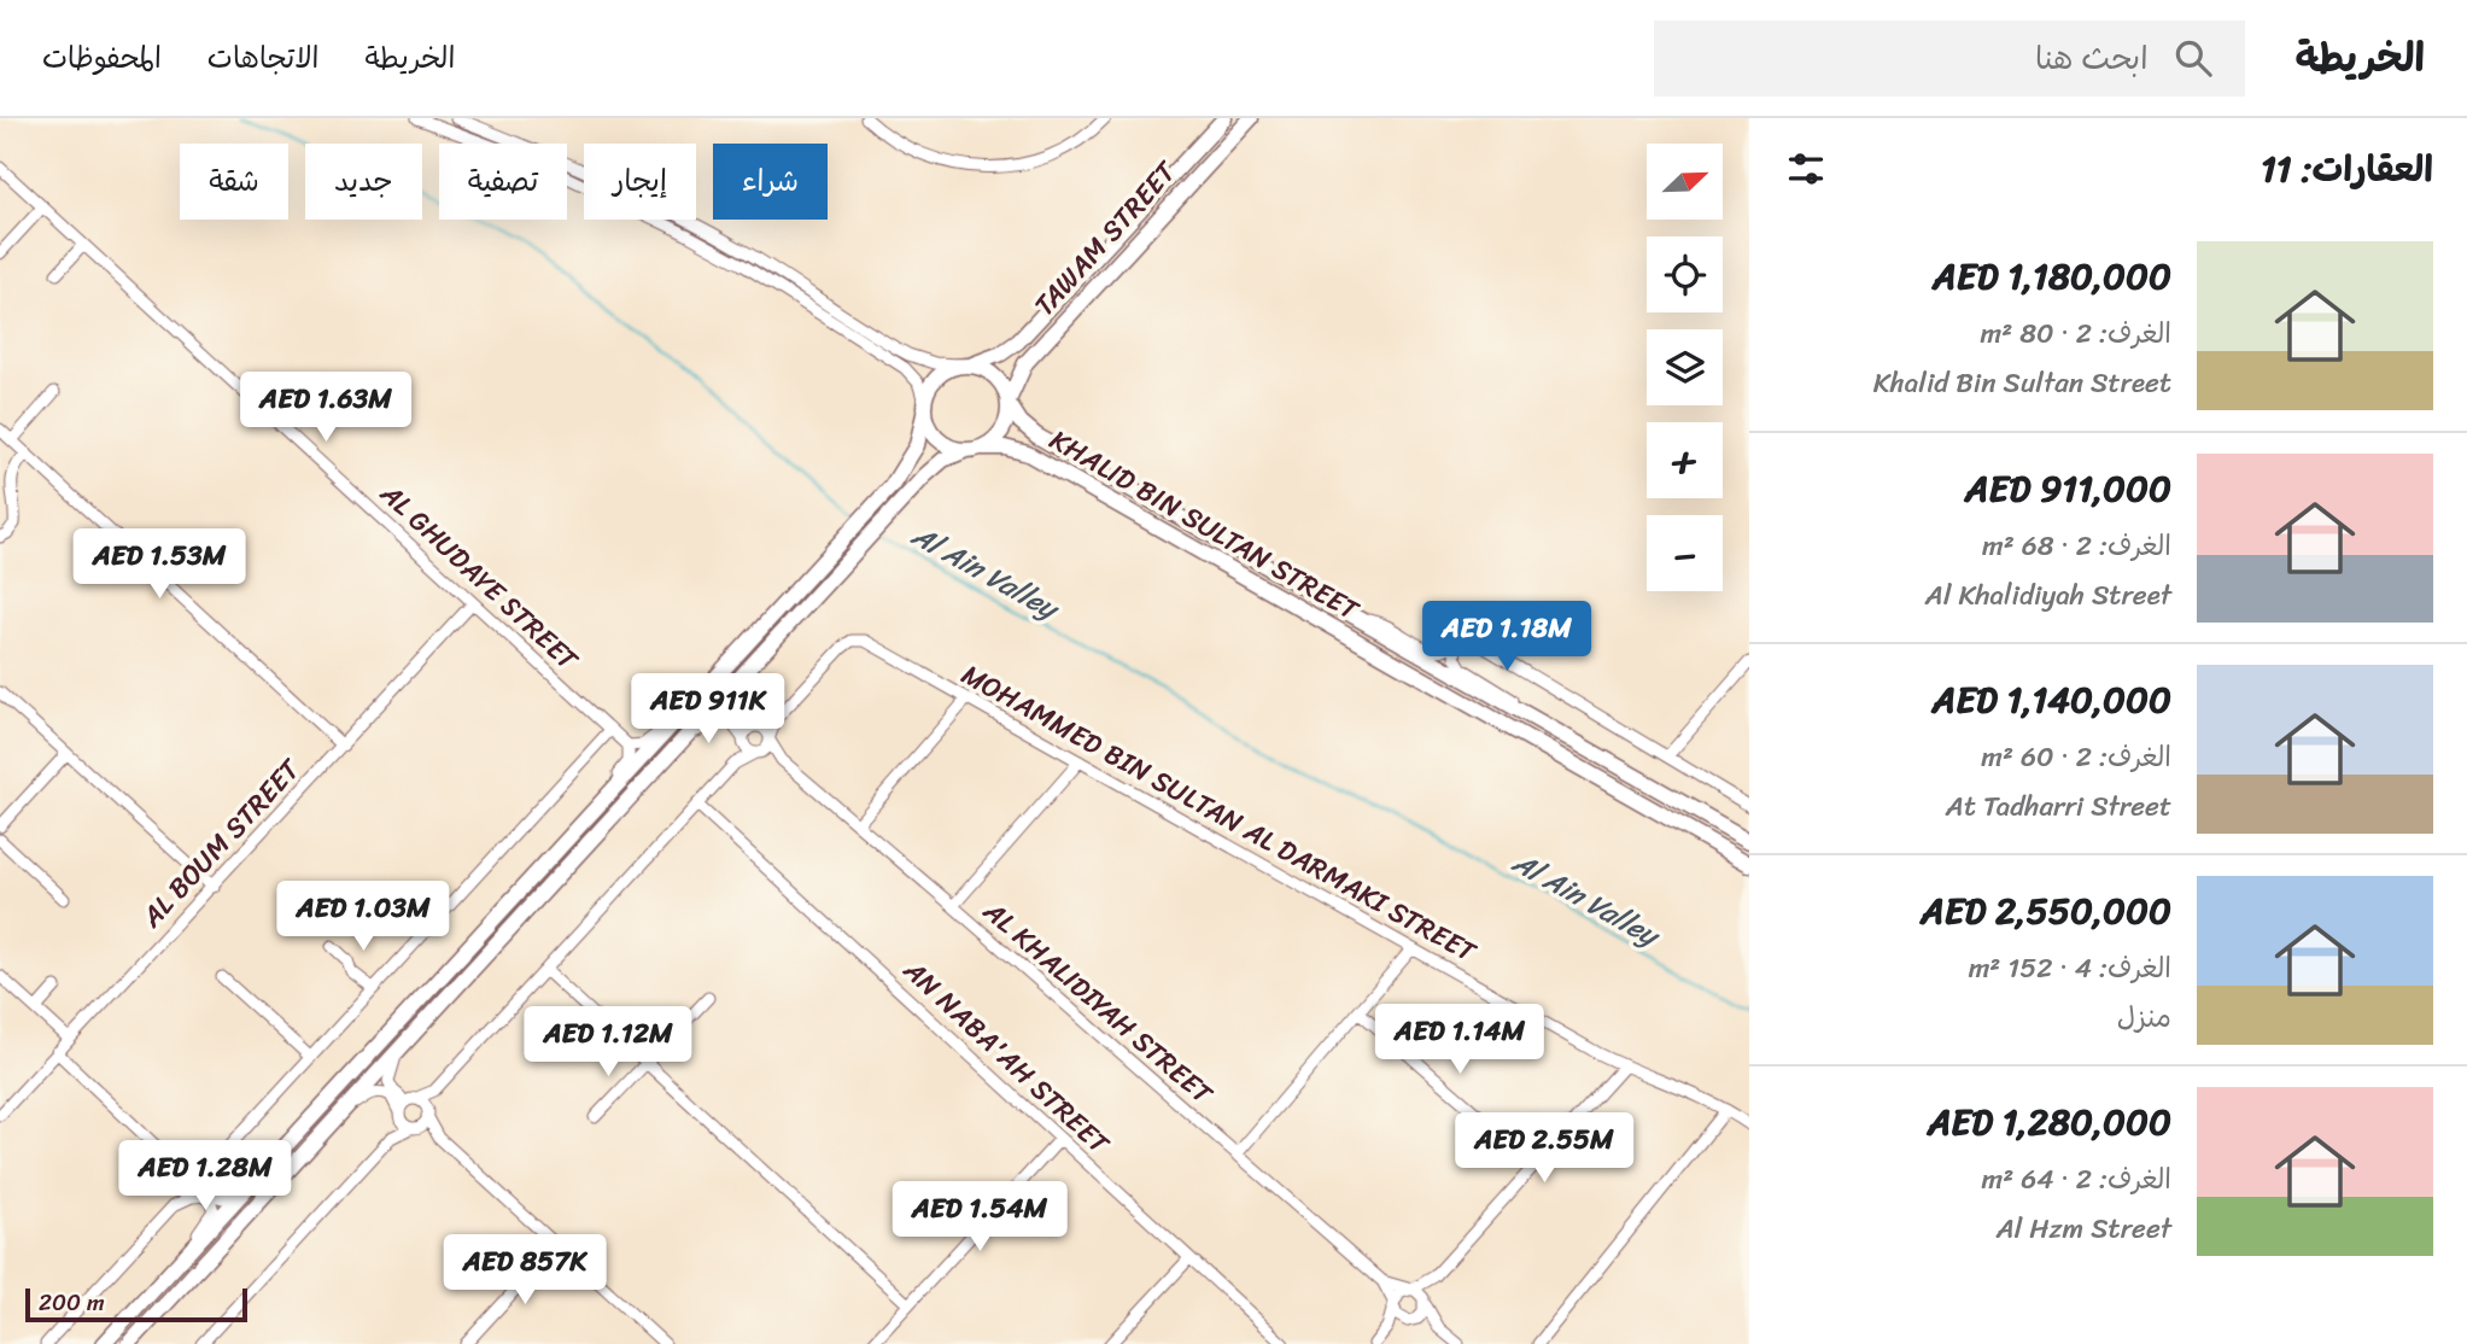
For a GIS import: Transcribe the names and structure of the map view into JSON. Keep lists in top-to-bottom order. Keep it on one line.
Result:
{"streets":{"main road":["TAWAM STREET","KHALID BIN SULTAN STREET"],"street":["AL GHUDAYE STREET","MOHAMMED BIN SULTAN AL DARMAKI STREET","AL BOUM STREET","AL KHALIDIYAH STREET","AN NABA'AH STREET"]},"crossings":[["TAWAM STREET","KHALID BIN SULTAN STREET"],["AL GHUDAYE STREET","AL BOUM STREET"],["MOHAMMED BIN SULTAN AL DARMAKI STREET","AL KHALIDIYAH STREET"]],"water":["Al Ain Valley"],"scale_bar":"200 m","north":"top right","page":{"header":"الخريطة","search":"ابحث هنا","nav":["الخريطة","الاتجاهات","المحفوظات"],"heading":"العقارات: 11","map_buttons":["+","−"],"chip":["شراء","إيجار","تصفية","جديد","شقة"],"list":[{"name":"AED 1,180,000","note":"الغرف: 2 · 80 m² · Khalid Bin Sultan Street"},{"name":"AED 911,000","note":"الغرف: 2 · 68 m² · Al Khalidiyah Street"},{"name":"AED 1,140,000","note":"الغرف: 2 · 60 m² · At Tadharri Street"},{"name":"AED 2,550,000","note":"الغرف: 4 · 152 m² · منزل"},{"name":"AED 1,280,000","note":"الغرف: 2 · 64 m² · Al Hzm Street"}],"price":["AED 1.63M","AED 1.53M","AED 1.18M","AED 911K","AED 1.03M","AED 1.14M","AED 1.12M","AED 2.55M","AED 1.28M","AED 1.54M","AED 857K"],"scale":"200 m"}}
